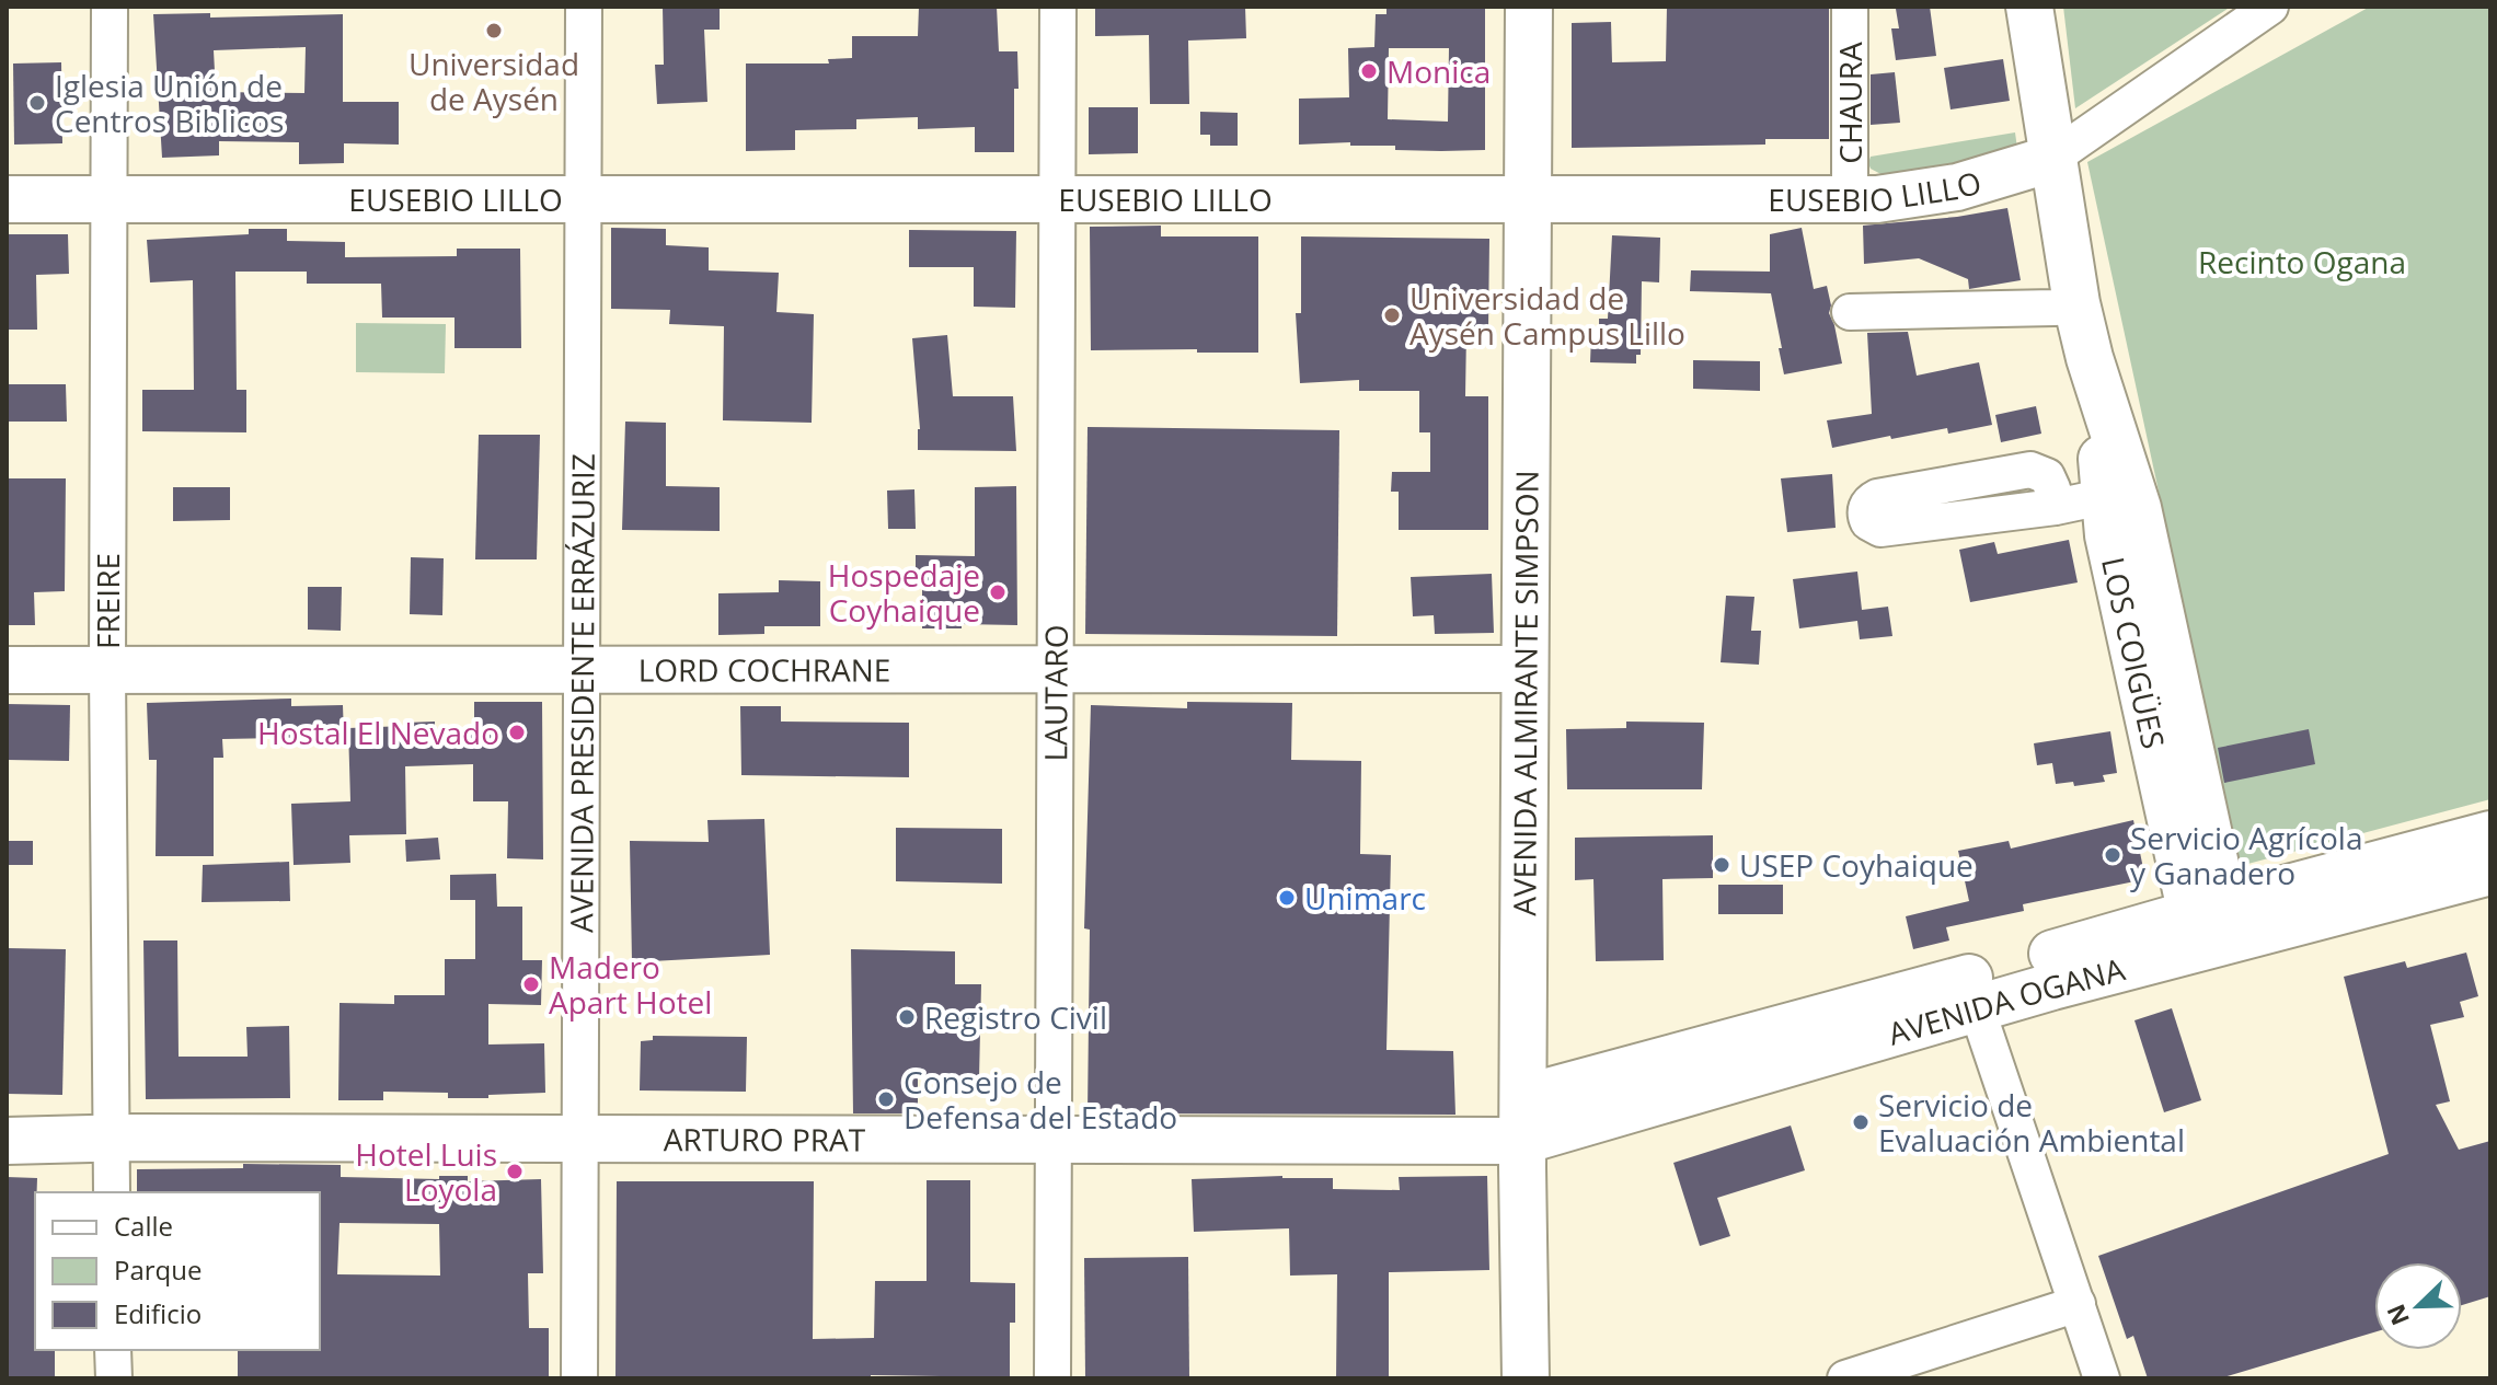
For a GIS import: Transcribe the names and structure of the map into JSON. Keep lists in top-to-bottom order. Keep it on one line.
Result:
{"streets":{"main road":["EUSEBIO LILLO","LOS COIGÜES","LORD COCHRANE","AVENIDA ALMIRANTE SIMPSON","AVENIDA OGANA","ARTURO PRAT"],"street":["CHAURA","FREIRE","AVENIDA PRESIDENTE ERRÁZURIZ","LAUTARO"]},"crossings":[["CHAURA","EUSEBIO LILLO"],["EUSEBIO LILLO","FREIRE"],["EUSEBIO LILLO","LOS COIGÜES"],["EUSEBIO LILLO","AVENIDA PRESIDENTE ERRÁZURIZ"],["EUSEBIO LILLO","LAUTARO"],["EUSEBIO LILLO","AVENIDA ALMIRANTE SIMPSON"],["FREIRE","LORD COCHRANE"],["FREIRE","ARTURO PRAT"],["LOS COIGÜES","AVENIDA OGANA"],["LORD COCHRANE","AVENIDA PRESIDENTE ERRÁZURIZ"],["LORD COCHRANE","LAUTARO"],["LORD COCHRANE","AVENIDA ALMIRANTE SIMPSON"],["AVENIDA PRESIDENTE ERRÁZURIZ","ARTURO PRAT"],["LAUTARO","ARTURO PRAT"],["AVENIDA ALMIRANTE SIMPSON","AVENIDA OGANA"],["AVENIDA ALMIRANTE SIMPSON","ARTURO PRAT"],["AVENIDA OGANA","ARTURO PRAT"]],"parks":["Recinto Ogana"],"places":["Universidad de Aysén","Monica","Iglesia Unión de Centros Biblicos","Universidad de Aysén Campus Lillo","Hospedaje Coyhaique","Hostal El Nevado","Servicio Agrícola y Ganadero","USEP Coyhaique","Unimarc","Madero Apart Hotel","Registro Civil","Consejo de Defensa del Estado","Servicio de Evaluación Ambiental","Hotel Luis Loyola"],"legend":["Calle","Parque","Edificio"],"north":"bottom left"}
